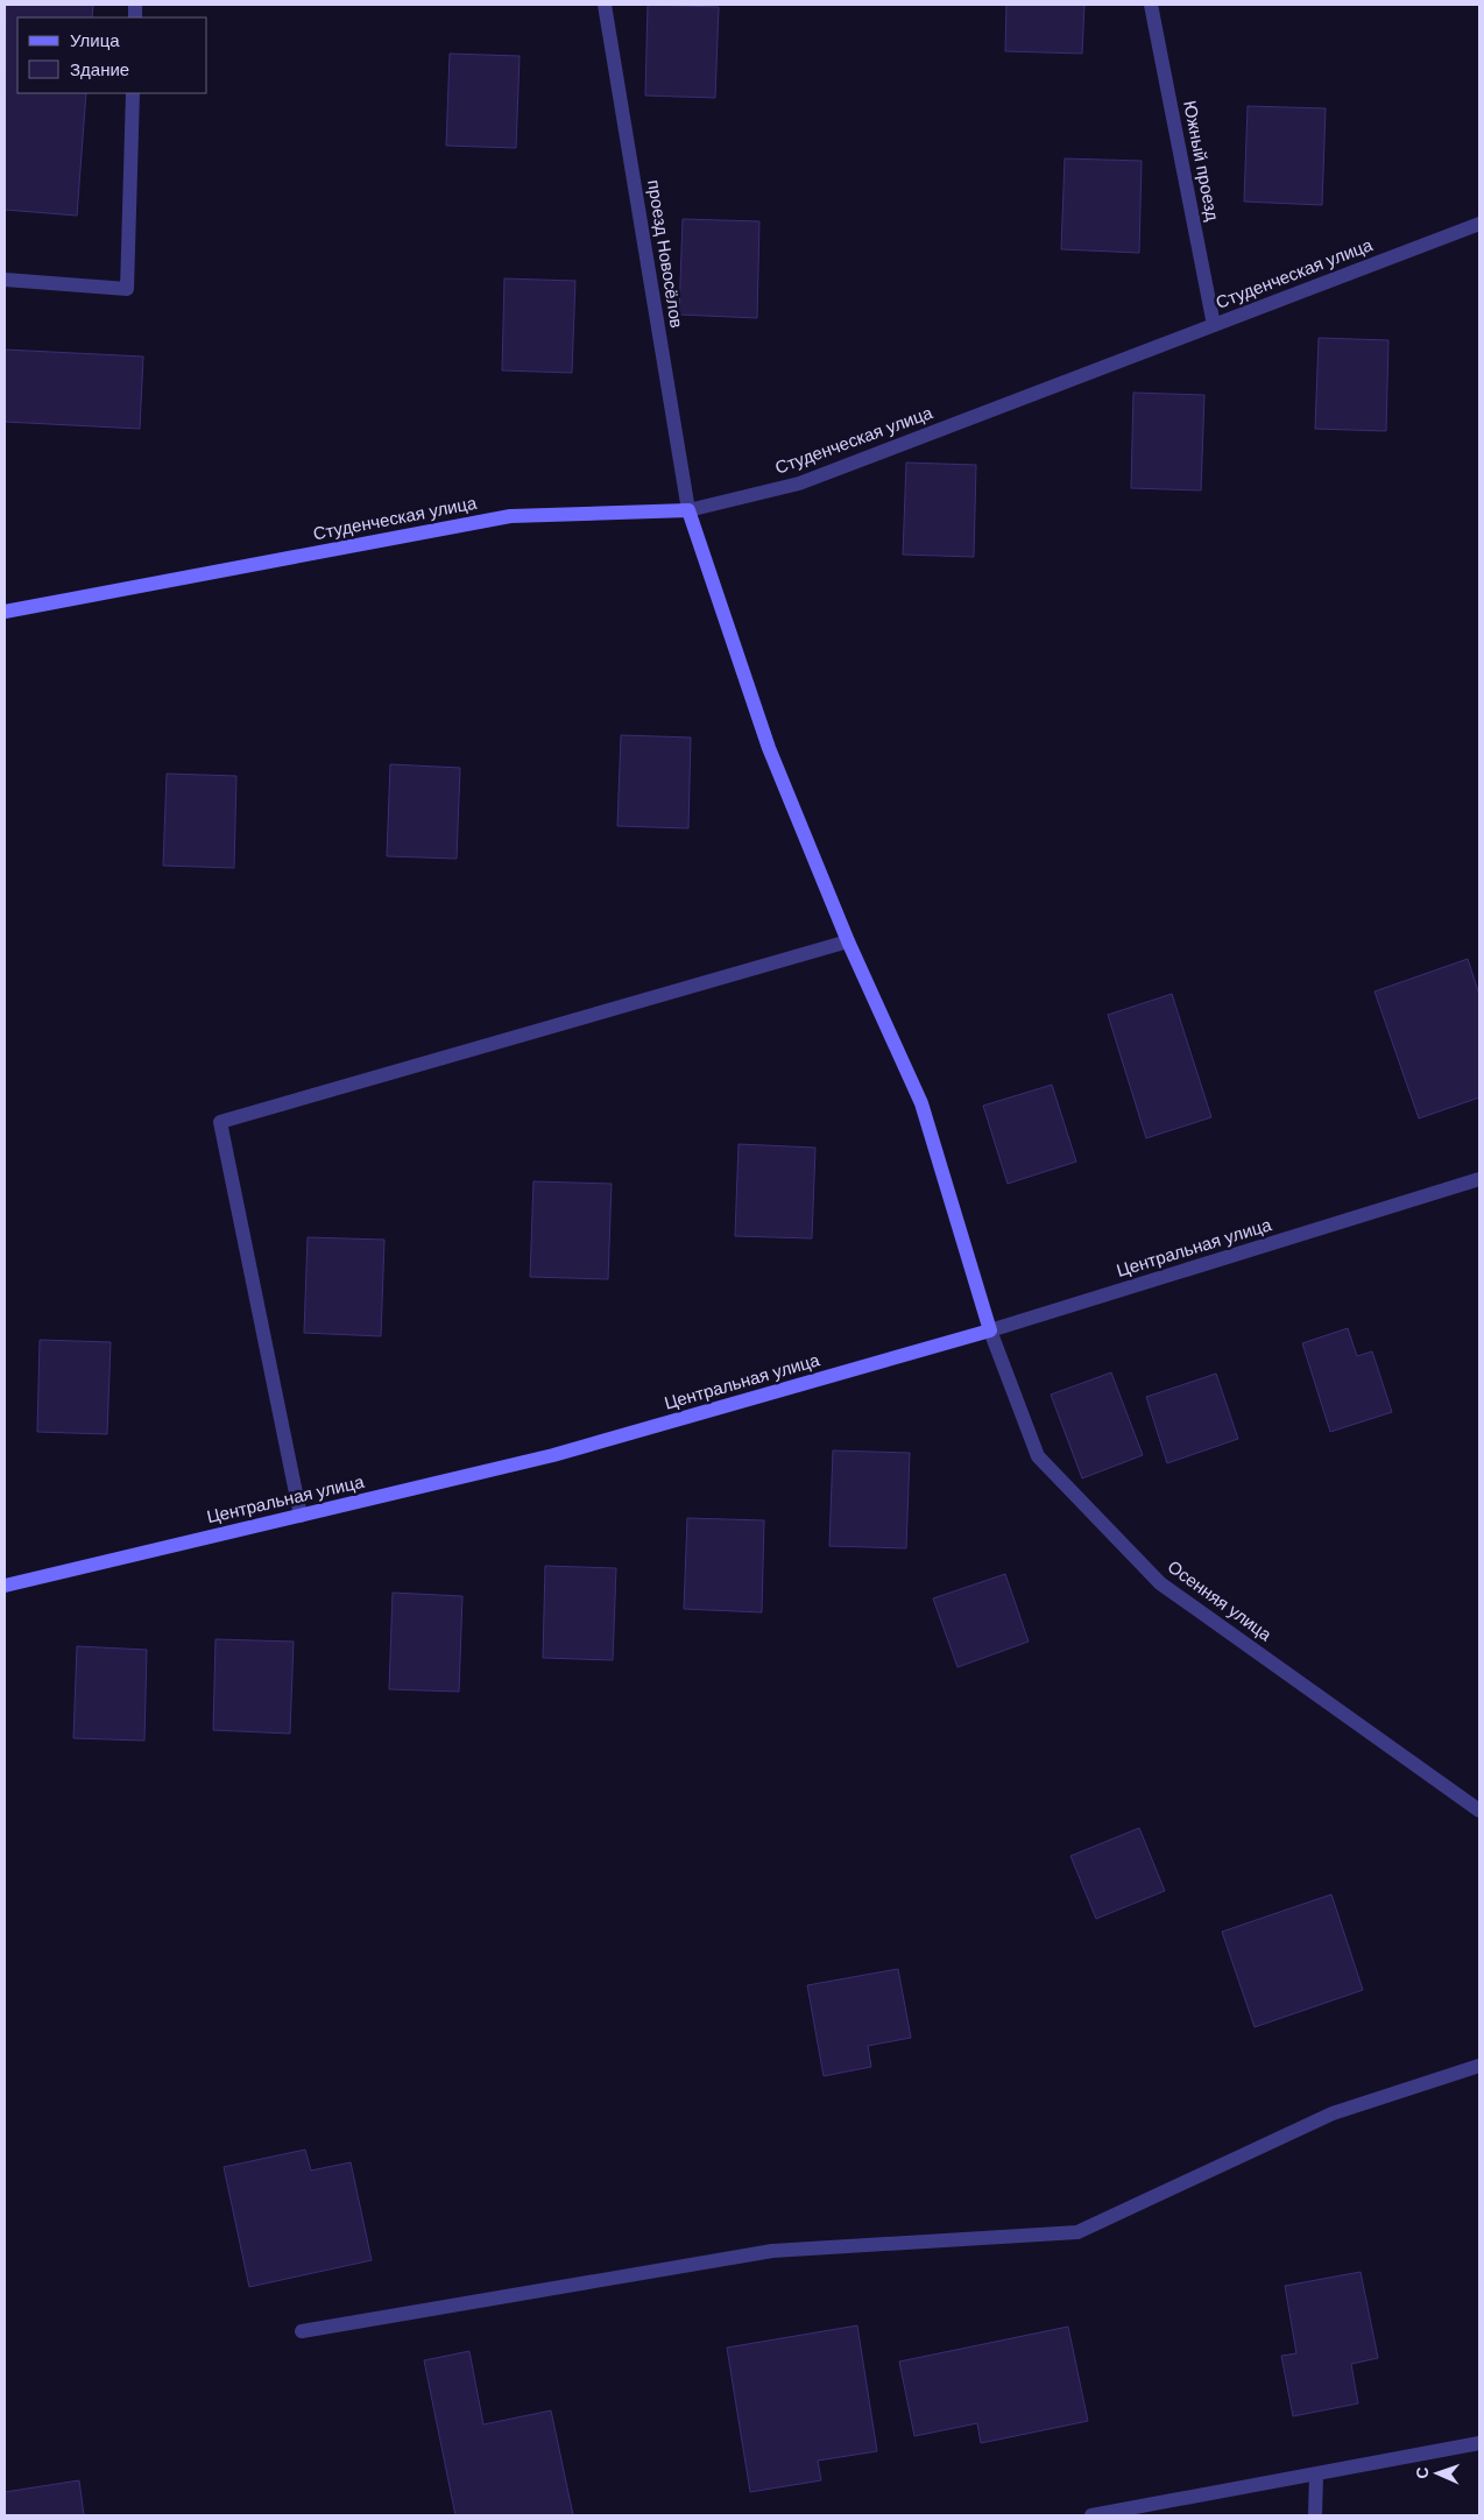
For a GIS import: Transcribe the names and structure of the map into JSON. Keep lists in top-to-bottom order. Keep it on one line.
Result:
{"streets":{"street":["Южный проезд","проезд Новосёлов","Студенческая улица","Центральная улица","Осенняя улица"]},"crossings":[["Южный проезд","Студенческая улица"],["проезд Новосёлов","Студенческая улица"],["Центральная улица","Осенняя улица"]],"legend":["Улица","Здание"],"north":"left"}
